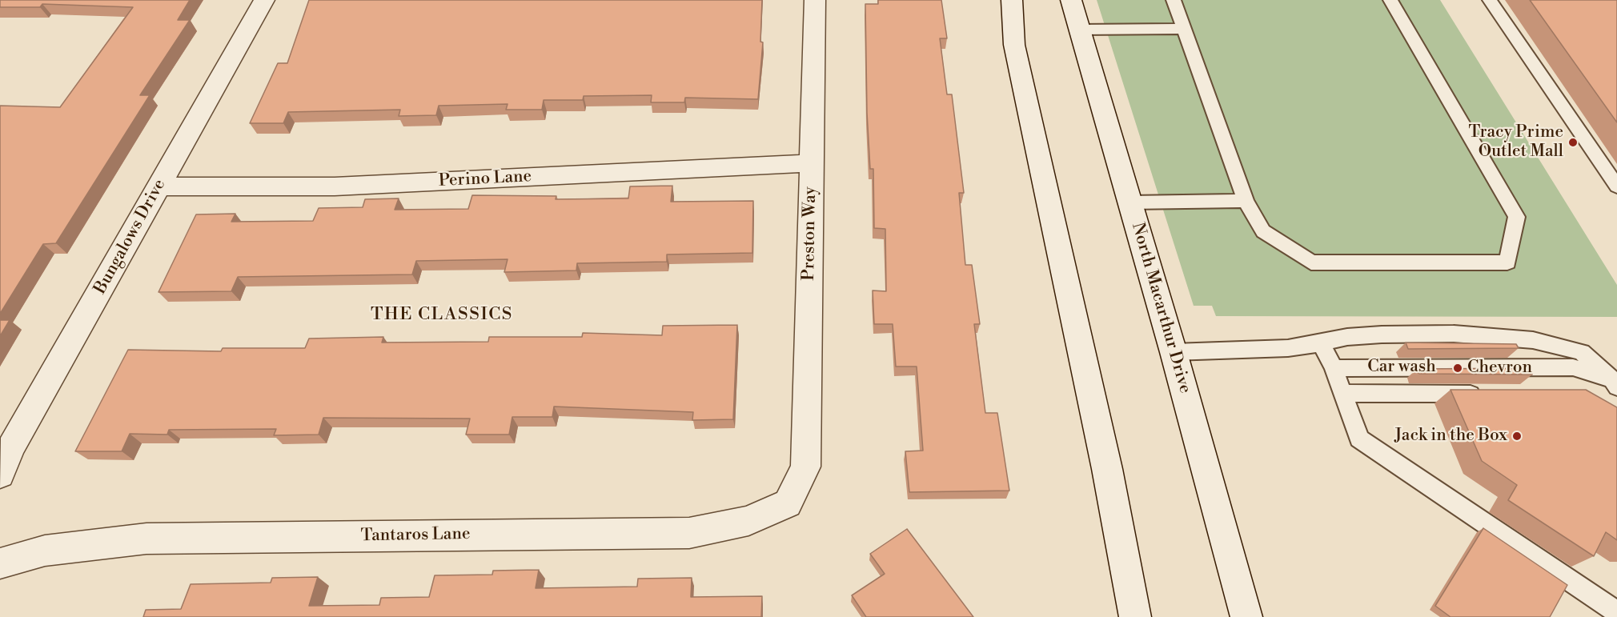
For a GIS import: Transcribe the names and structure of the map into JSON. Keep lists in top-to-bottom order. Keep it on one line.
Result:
{"streets":{"street":["Perino Lane","Preston Way","Bungalows Drive","North Macarthur Drive","Tantaros Lane"],"lane":["Car wash"]},"crossings":[["Perino Lane","Preston Way"],["Perino Lane","Bungalows Drive"],["Preston Way","Tantaros Lane"]],"districts":["THE CLASSICS"],"places":["Tracy Prime Outlet Mall","Chevron","Jack in the Box"]}
